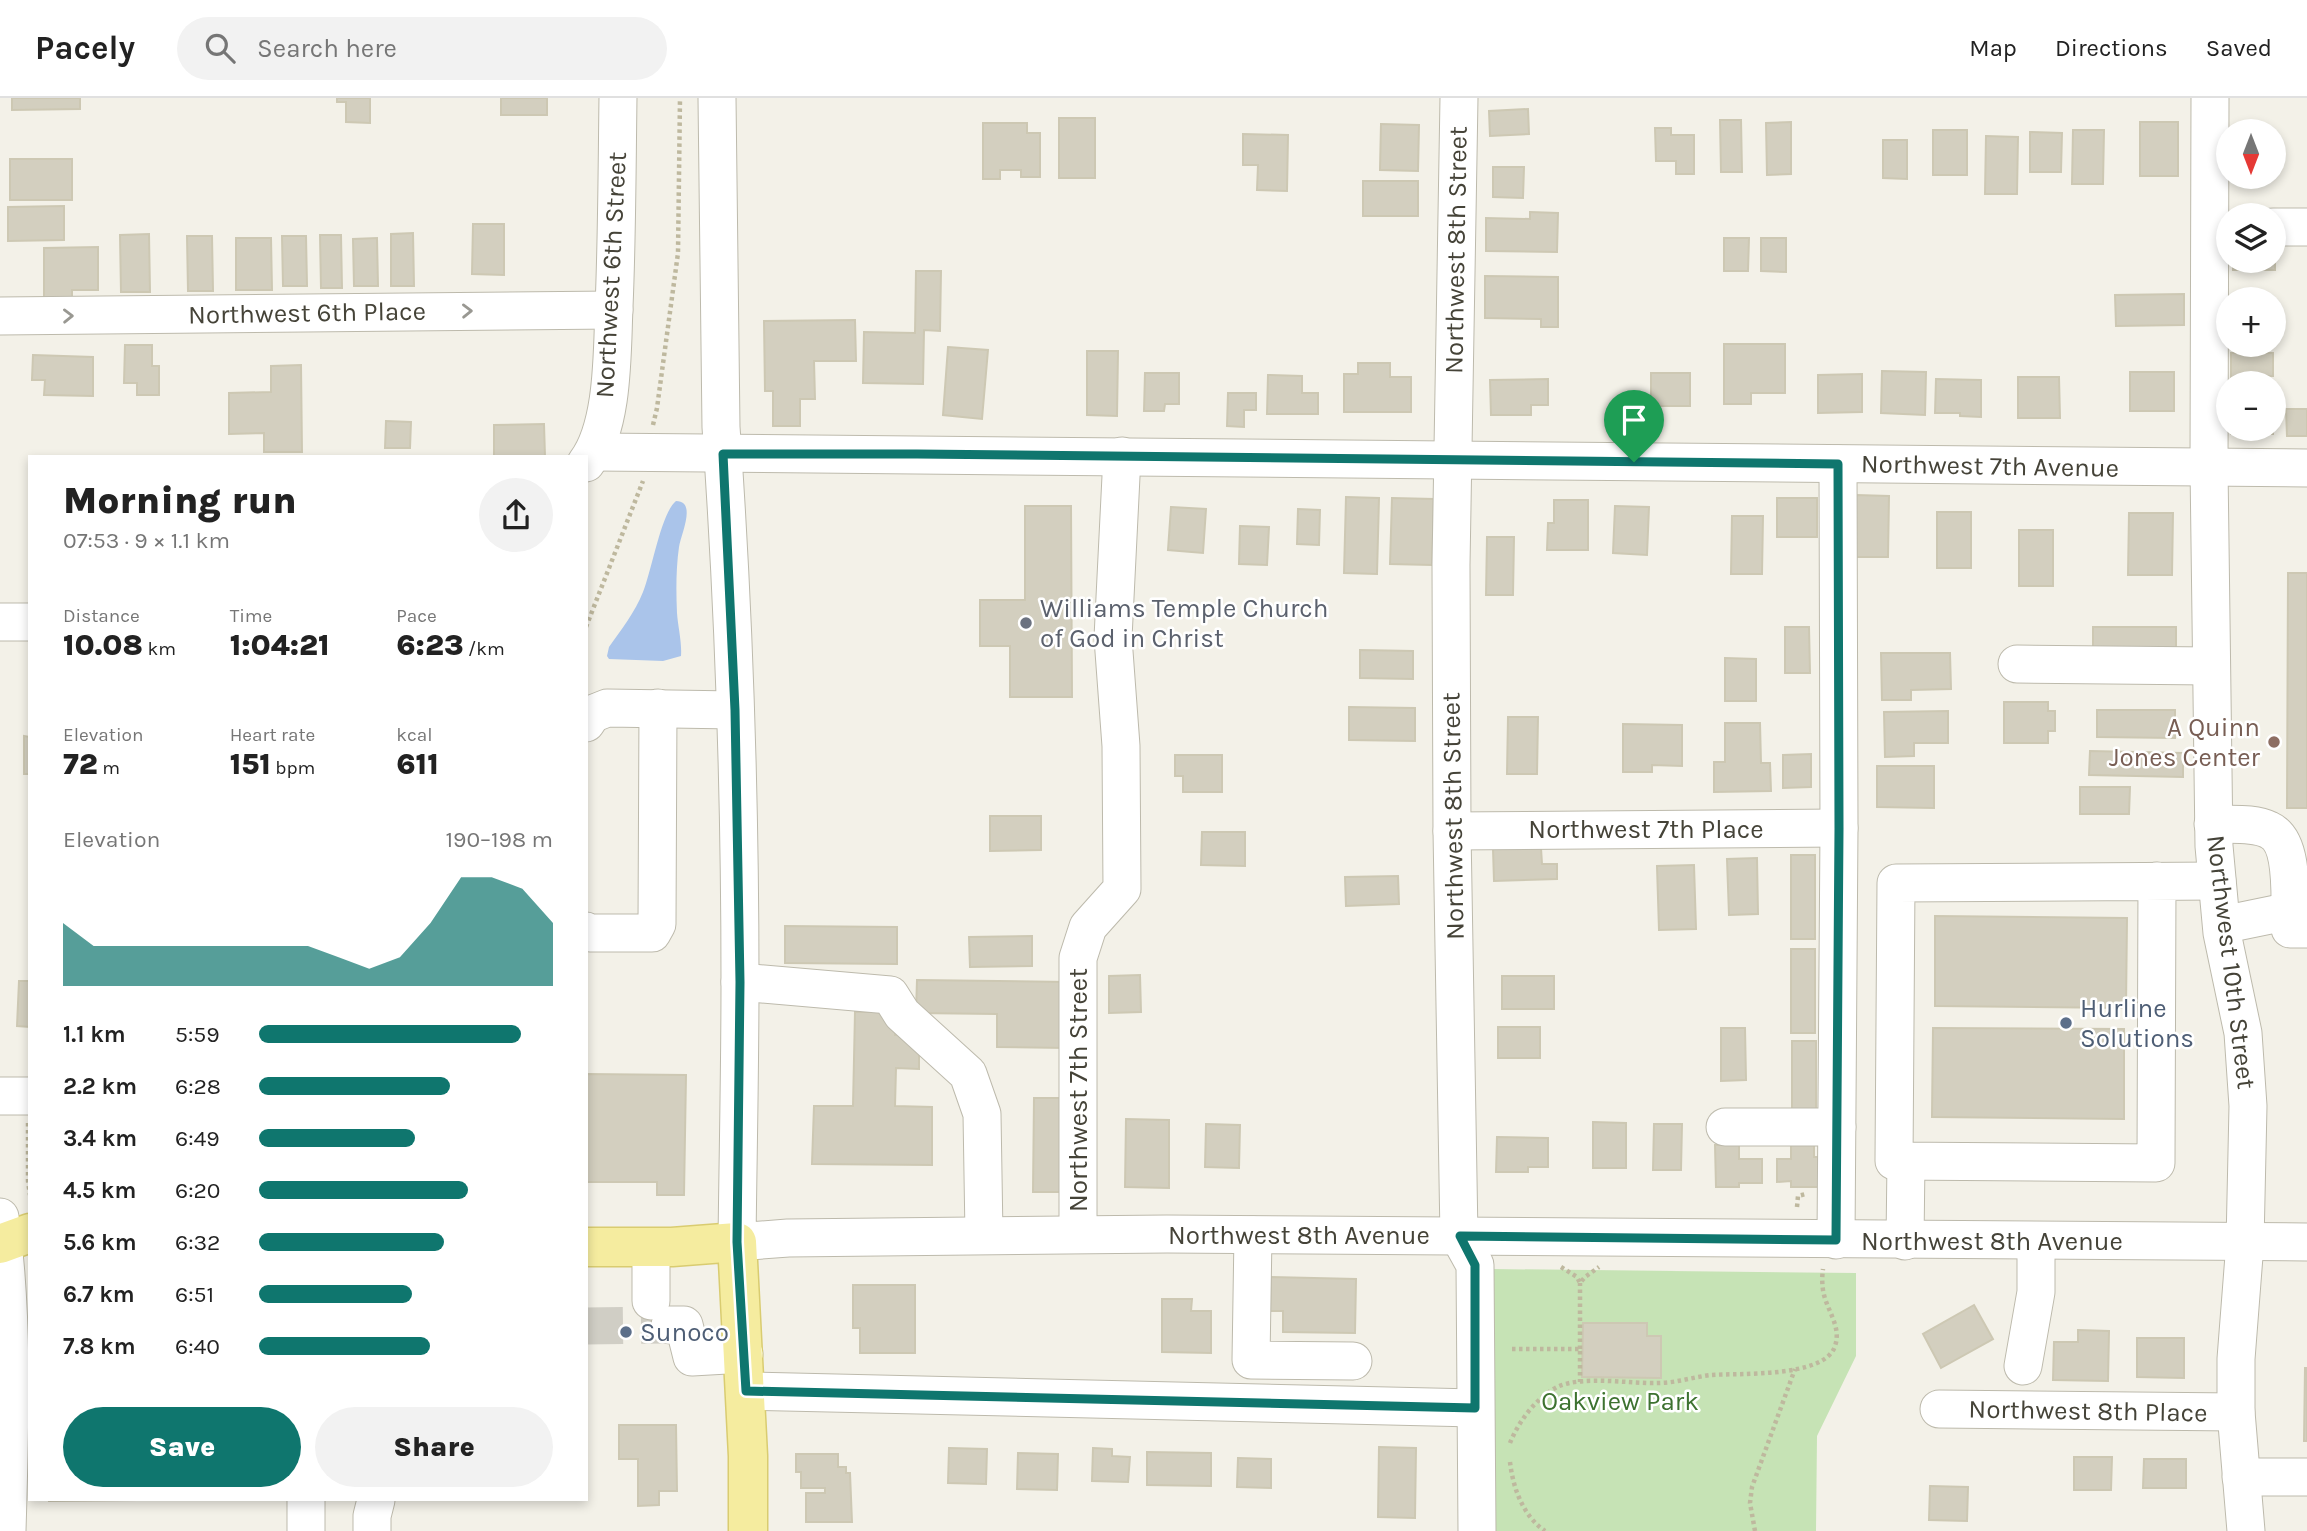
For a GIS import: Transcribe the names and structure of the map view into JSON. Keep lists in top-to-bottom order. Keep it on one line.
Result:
{"streets":{"main road":["Northwest 8th Avenue"],"street":["Northwest 8th Street","Northwest 6th Street","Northwest 6th Place","Northwest 7th Avenue","Northwest 7th Place","Northwest 10th Street","Northwest 7th Street","Northwest 8th Place"]},"crossings":[["Northwest 8th Street","Northwest 7th Avenue"],["Northwest 8th Street","Northwest 7th Place"],["Northwest 8th Street","Northwest 8th Avenue"],["Northwest 6th Street","Northwest 6th Place"],["Northwest 6th Street","Northwest 7th Avenue"],["Northwest 7th Avenue","Northwest 10th Street"],["Northwest 7th Avenue","Northwest 7th Street"],["Northwest 10th Street","Northwest 8th Avenue"],["Northwest 10th Street","Northwest 8th Place"],["Northwest 7th Street","Northwest 8th Avenue"]],"one_way":["Northwest 6th Place"],"parks":["Oakview Park"],"places":["Williams Temple Church of God in Christ","A Quinn Jones Center","Hurline Solutions","Sunoco"],"north":"bottom","page":{"header":"Pacely","search":"Search here","nav":["Map","Directions","Saved"],"map_buttons":["+","−"],"heading":["Morning run","07:53 · 9 × 1.1 km"],"stats":[["Distance","10.08 km"],["Time","1:04:21"],["Pace","6:23 /km"],["Elevation","72 m"],["Heart rate","151 bpm"],["kcal","611"]],"chart":["Elevation","190–198 m"],"list":[{"name":"1.1 km","note":"5:59"},{"name":"2.2 km","note":"6:28"},{"name":"3.4 km","note":"6:49"},{"name":"4.5 km","note":"6:20"},{"name":"5.6 km","note":"6:32"},{"name":"6.7 km","note":"6:51"},{"name":"7.8 km","note":"6:40"}],"buttons":["Save","Share"]}}
